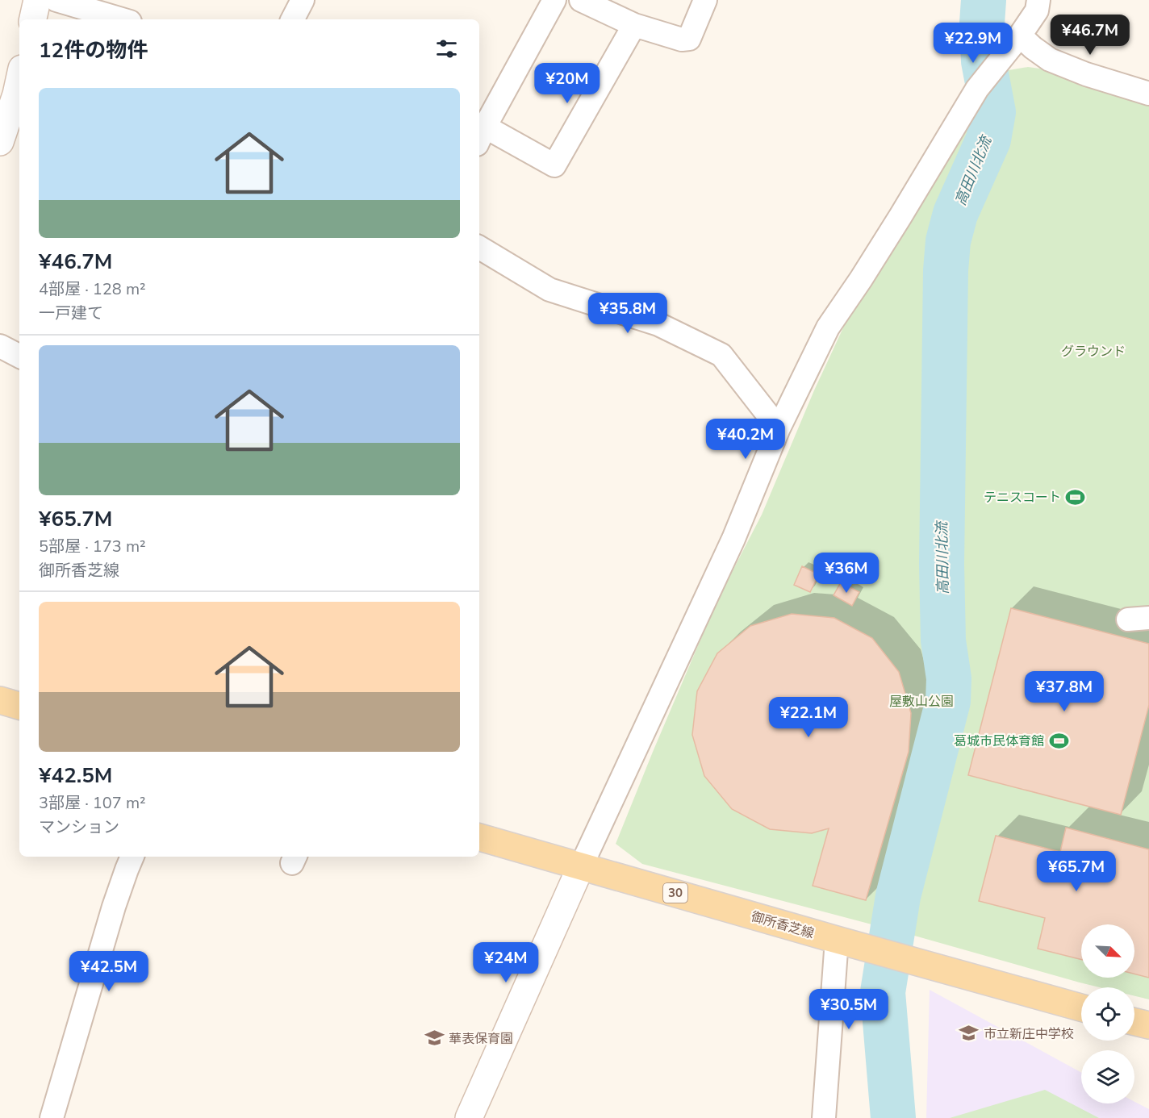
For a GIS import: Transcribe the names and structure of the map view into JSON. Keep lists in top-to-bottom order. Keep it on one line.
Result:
{"streets":{"main road":["30","御所香芝線"]},"water":["高田川北流"],"parks":["グラウンド","屋敷山公園"],"places":{"sports":["テニスコート","葛城市民体育館"],"school or university":["市立新庄中学校","華表保育園"]},"north":"bottom right","page":{"price":["¥46.7M","¥22.9M","¥20M","¥35.8M","¥40.2M","¥36M","¥37.8M","¥22.1M","¥65.7M","¥24M","¥42.5M","¥30.5M"],"heading":"12件の物件","list":[{"name":"¥46.7M","note":"4部屋 · 128 m² · 一戸建て"},{"name":"¥65.7M","note":"5部屋 · 173 m² · 御所香芝線"},{"name":"¥42.5M","note":"3部屋 · 107 m² · マンション"}]}}
